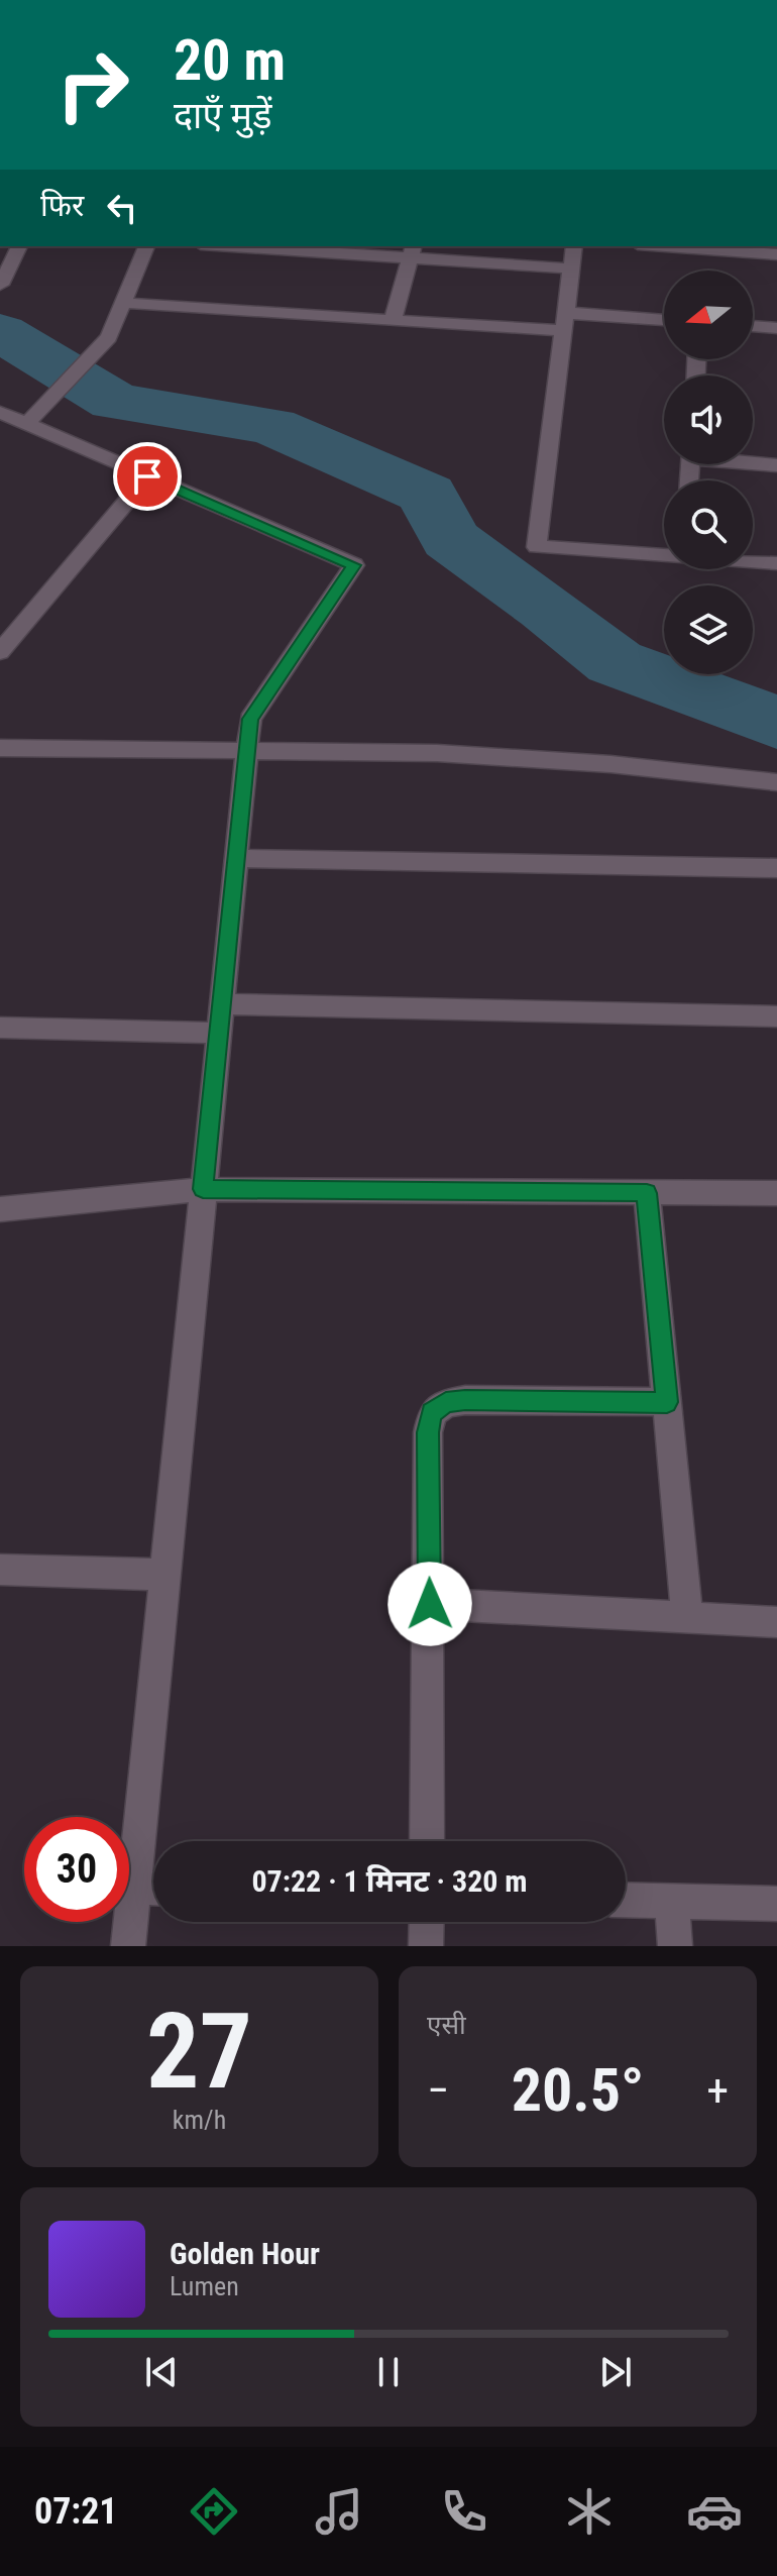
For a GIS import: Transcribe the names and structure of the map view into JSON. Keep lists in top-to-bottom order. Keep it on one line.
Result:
{"north":"left","page":{"turn":["20 m","दाएँ मुड़ें"],"then":"फिर","limit":"30","trip":"07:22 · 1 मिनट · 320 m","tile":[["27","km/h"],"एसी"],"heat":["−","20.5°","+"],"song":["Golden Hour","Lumen"],"tabs":"07:21"}}
